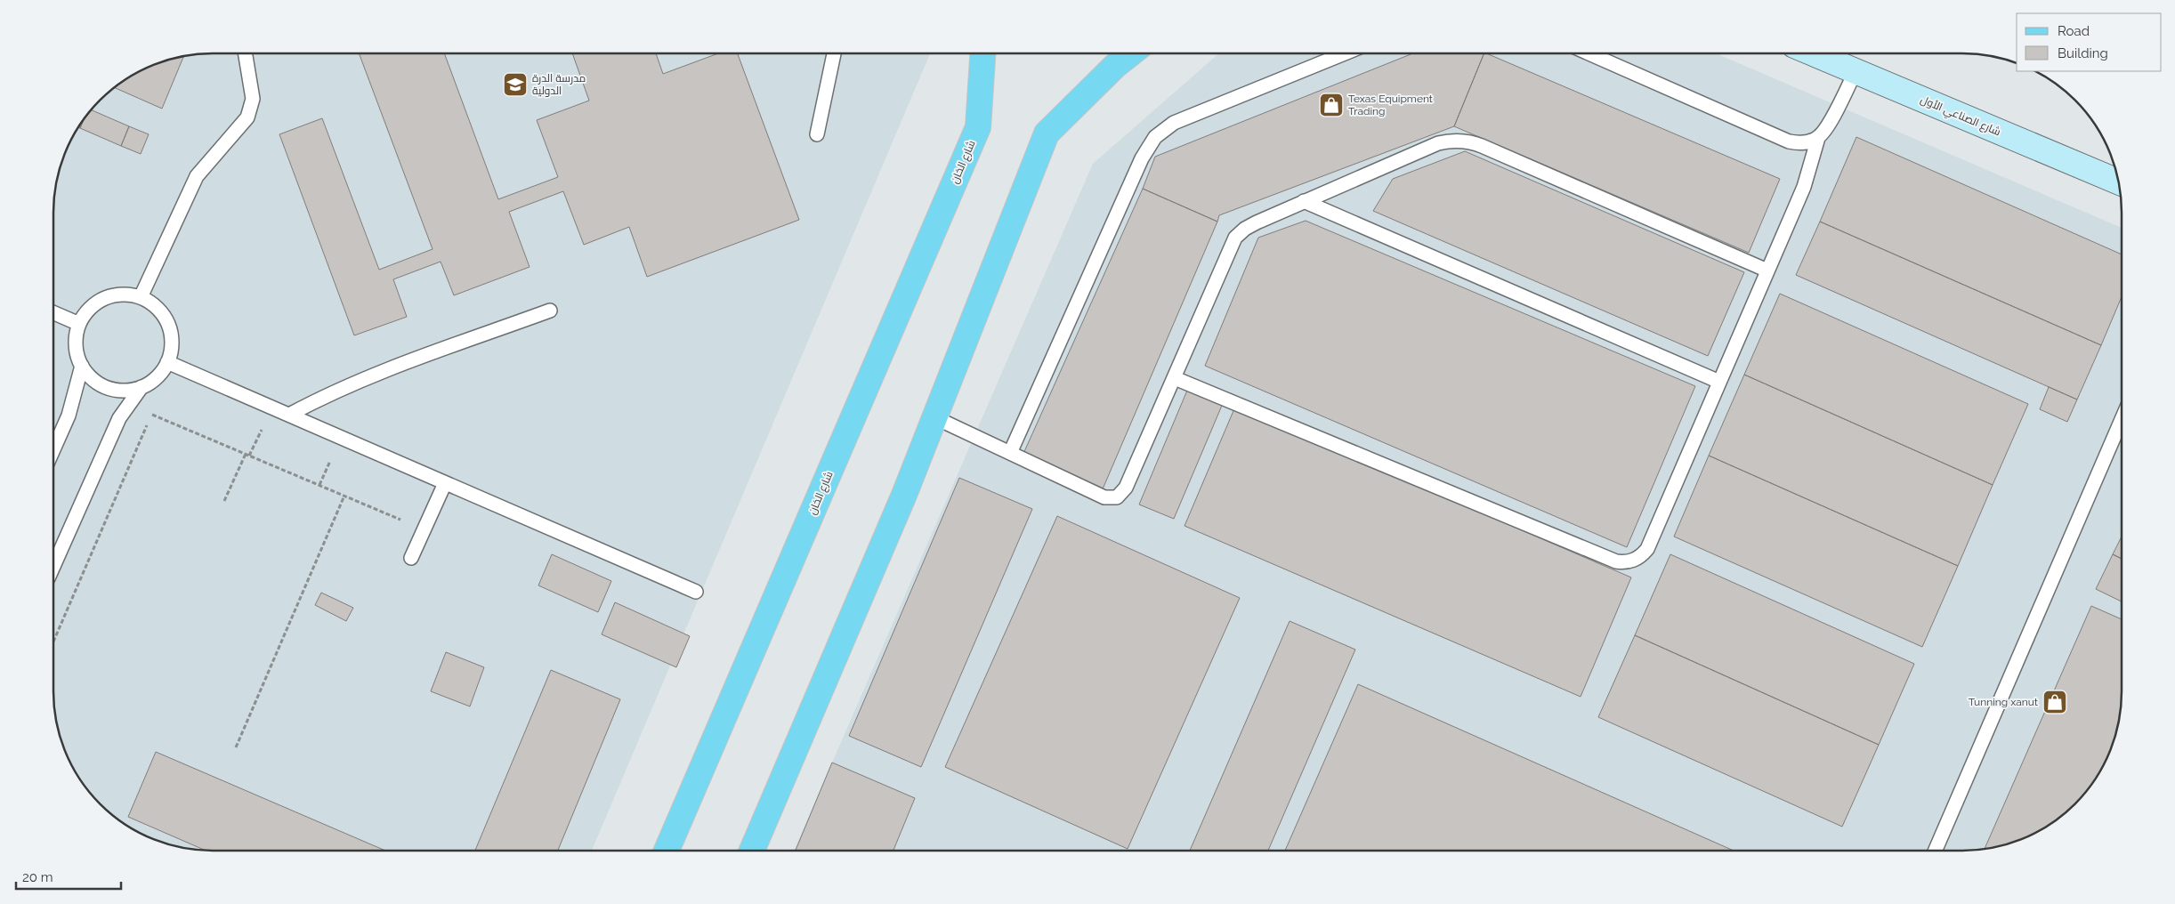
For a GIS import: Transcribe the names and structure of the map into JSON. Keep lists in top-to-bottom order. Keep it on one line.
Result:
{"streets":{"main road":["شارع الصناعي الأول","شارع الخان"]},"places":{"school or university":["مدرسة الدرة الدولية"],"shop":["Texas Equipment Trading","Tunning xanut"]},"legend":["Road","Building"],"scale_bar":"20 m"}
